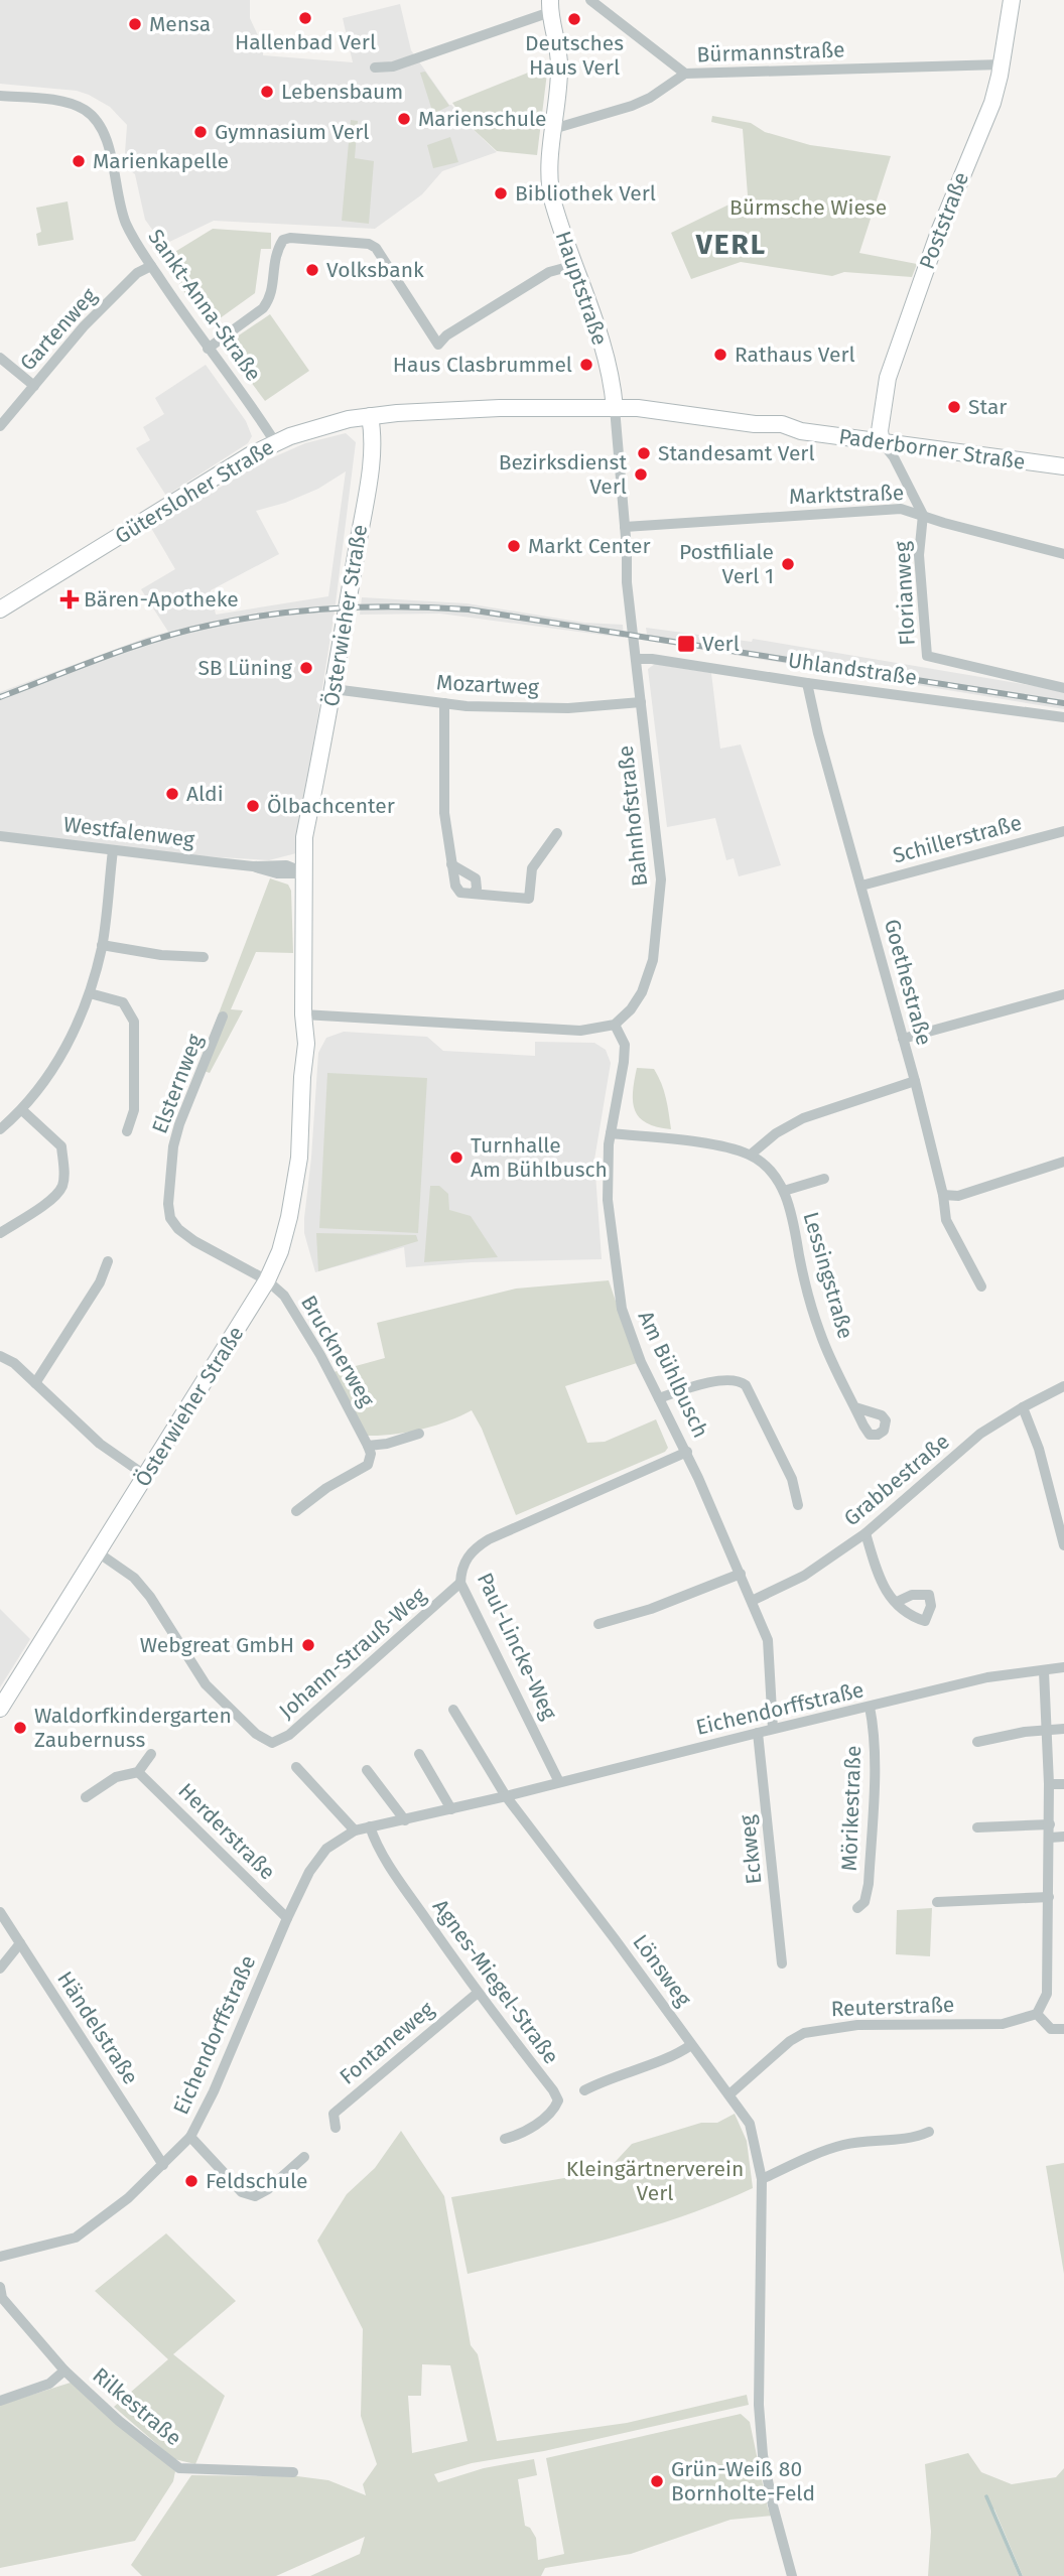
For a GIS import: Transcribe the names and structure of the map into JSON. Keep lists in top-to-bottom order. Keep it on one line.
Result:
{"streets":{"street":["Bürmannstraße","Poststraße","Hauptstraße","Sankt-Anna-Straße","Gartenweg","Paderborner Straße","Gütersloher Straße","Marktstraße","Florianweg","Österwieher Straße","Uhlandstraße","Mozartweg","Bahnhofstraße","Westfalenweg","Schillerstraße","Goethestraße","Elsternweg","Lessingstraße","Brucknerweg","Am Bühlbusch","Grabbestraße","Paul-Lincke-Weg","Johann-Strauß-Weg","Eichendorffstraße","Mörikestraße","Herderstraße","Eckweg","Lönsweg","Agnes-Miegel-Straße","Reuterstraße","Händelstraße","Fontaneweg","Rilkestraße"]},"crossings":[["Bürmannstraße","Poststraße"],["Bürmannstraße","Hauptstraße"],["Poststraße","Paderborner Straße"],["Poststraße","Florianweg"],["Hauptstraße","Paderborner Straße"],["Hauptstraße","Gütersloher Straße"],["Hauptstraße","Bahnhofstraße"],["Sankt-Anna-Straße","Gartenweg"],["Sankt-Anna-Straße","Gütersloher Straße"],["Paderborner Straße","Gütersloher Straße"],["Paderborner Straße","Florianweg"],["Paderborner Straße","Bahnhofstraße"],["Gütersloher Straße","Österwieher Straße"],["Gütersloher Straße","Bahnhofstraße"],["Marktstraße","Florianweg"],["Marktstraße","Bahnhofstraße"],["Österwieher Straße","Mozartweg"],["Österwieher Straße","Westfalenweg"],["Österwieher Straße","Elsternweg"],["Österwieher Straße","Brucknerweg"],["Österwieher Straße","Johann-Strauß-Weg"],["Uhlandstraße","Bahnhofstraße"],["Uhlandstraße","Goethestraße"],["Mozartweg","Bahnhofstraße"],["Bahnhofstraße","Am Bühlbusch"],["Schillerstraße","Goethestraße"],["Elsternweg","Brucknerweg"],["Lessingstraße","Am Bühlbusch"],["Am Bühlbusch","Grabbestraße"],["Am Bühlbusch","Paul-Lincke-Weg"],["Am Bühlbusch","Eichendorffstraße"],["Paul-Lincke-Weg","Johann-Strauß-Weg"],["Paul-Lincke-Weg","Eichendorffstraße"],["Eichendorffstraße","Mörikestraße"],["Eichendorffstraße","Herderstraße"],["Eichendorffstraße","Eckweg"],["Eichendorffstraße","Lönsweg"],["Eichendorffstraße","Agnes-Miegel-Straße"],["Eichendorffstraße","Händelstraße"],["Lönsweg","Reuterstraße"],["Agnes-Miegel-Straße","Fontaneweg"]],"districts":["VERL"],"parks":["Bürmsche Wiese","Kleingärtnerverein Verl"],"places":{"other":["Hallenbad Verl","Deutsches Haus Verl","Mensa","Lebensbaum","Marienschule","Gymnasium Verl","Marienkapelle","Bibliothek Verl","Volksbank","Rathaus Verl","Haus Clasbrummel","Star","Standesamt Verl","Bezirksdienst Verl","Markt Center","Postfiliale Verl 1","SB Lüning","Aldi","Ölbachcenter","Turnhalle Am Bühlbusch","Webgreat GmbH","Waldorfkindergarten Zaubernuss","Feldschule","Grün-Weiß 80 Bornholte-Feld"],"health":["Bären-Apotheke"],"transit":["Verl"]}}
